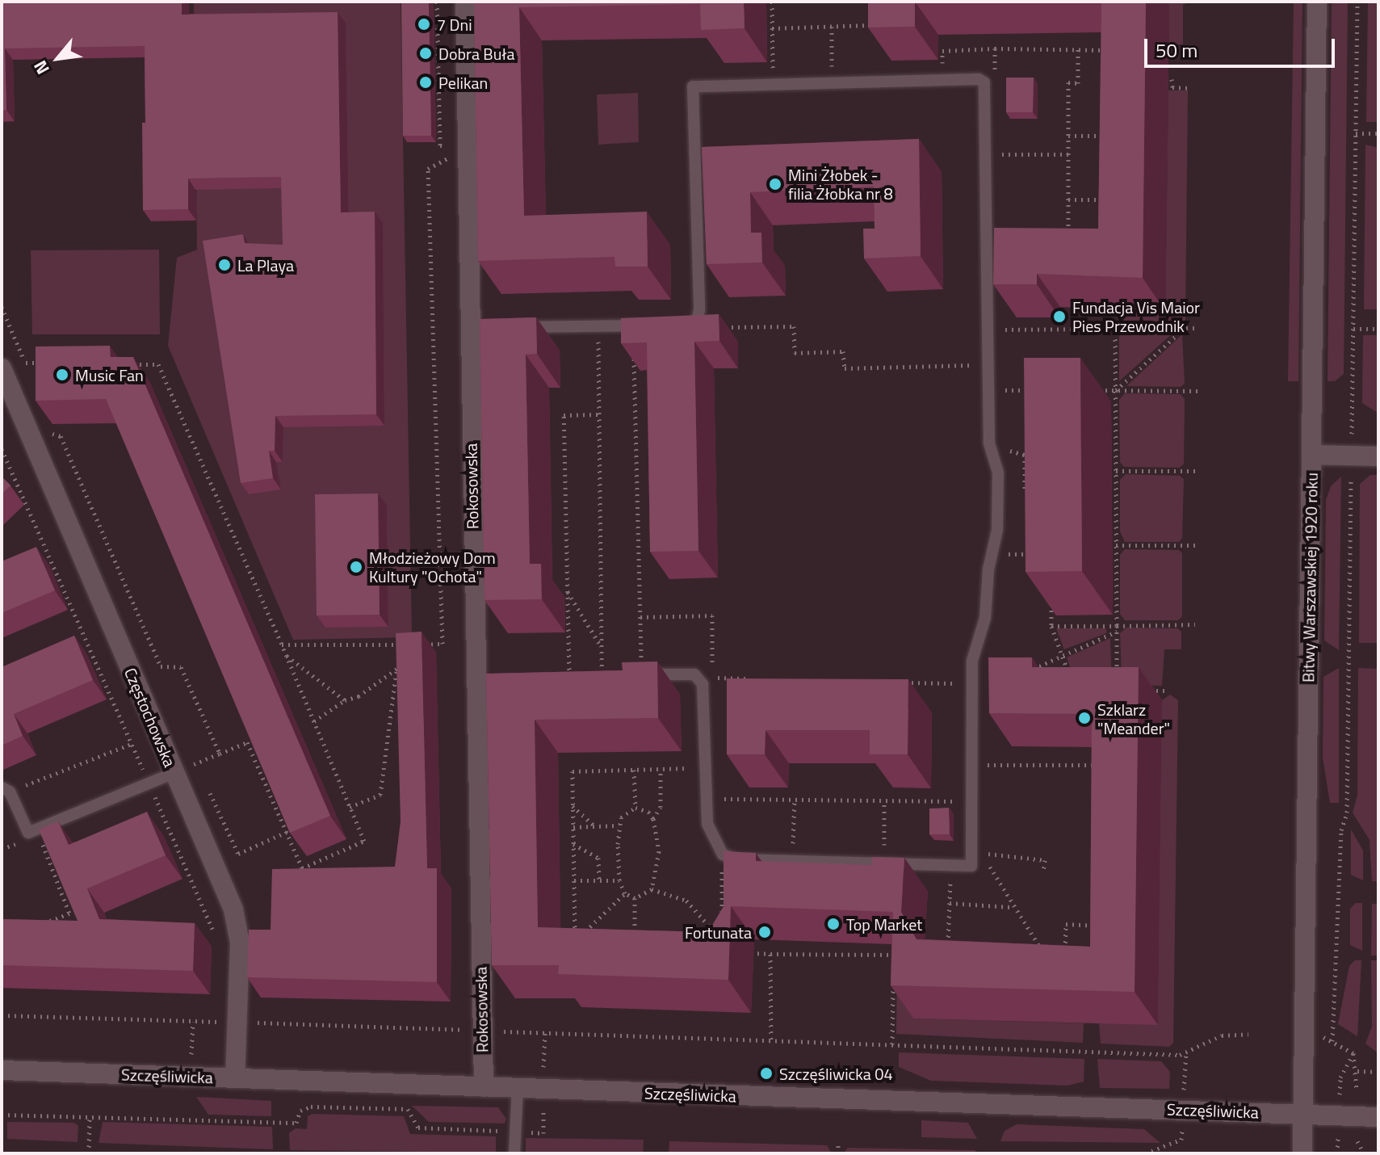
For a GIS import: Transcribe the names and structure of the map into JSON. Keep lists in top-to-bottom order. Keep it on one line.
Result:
{"streets":{"street":["Rokosowska","Bitwy Warszawskiej 1920 roku","Częstochowska","Szczęśliwicka"]},"crossings":[["Rokosowska","Szczęśliwicka"],["Bitwy Warszawskiej 1920 roku","Szczęśliwicka"],["Częstochowska","Szczęśliwicka"]],"places":["7 Dni","Dobra Buła","Pelikan","Mini Żłobek - filia Żłobka nr 8","La Playa","Fundacja Vis Maior Pies Przewodnik","Music Fan","Młodzieżowy Dom Kultury \"Ochota\"","Szklarz \"Meander\"","Top Market","Fortunata","Szczęśliwicka 04"],"scale_bar":"50 m","north":"bottom left"}
